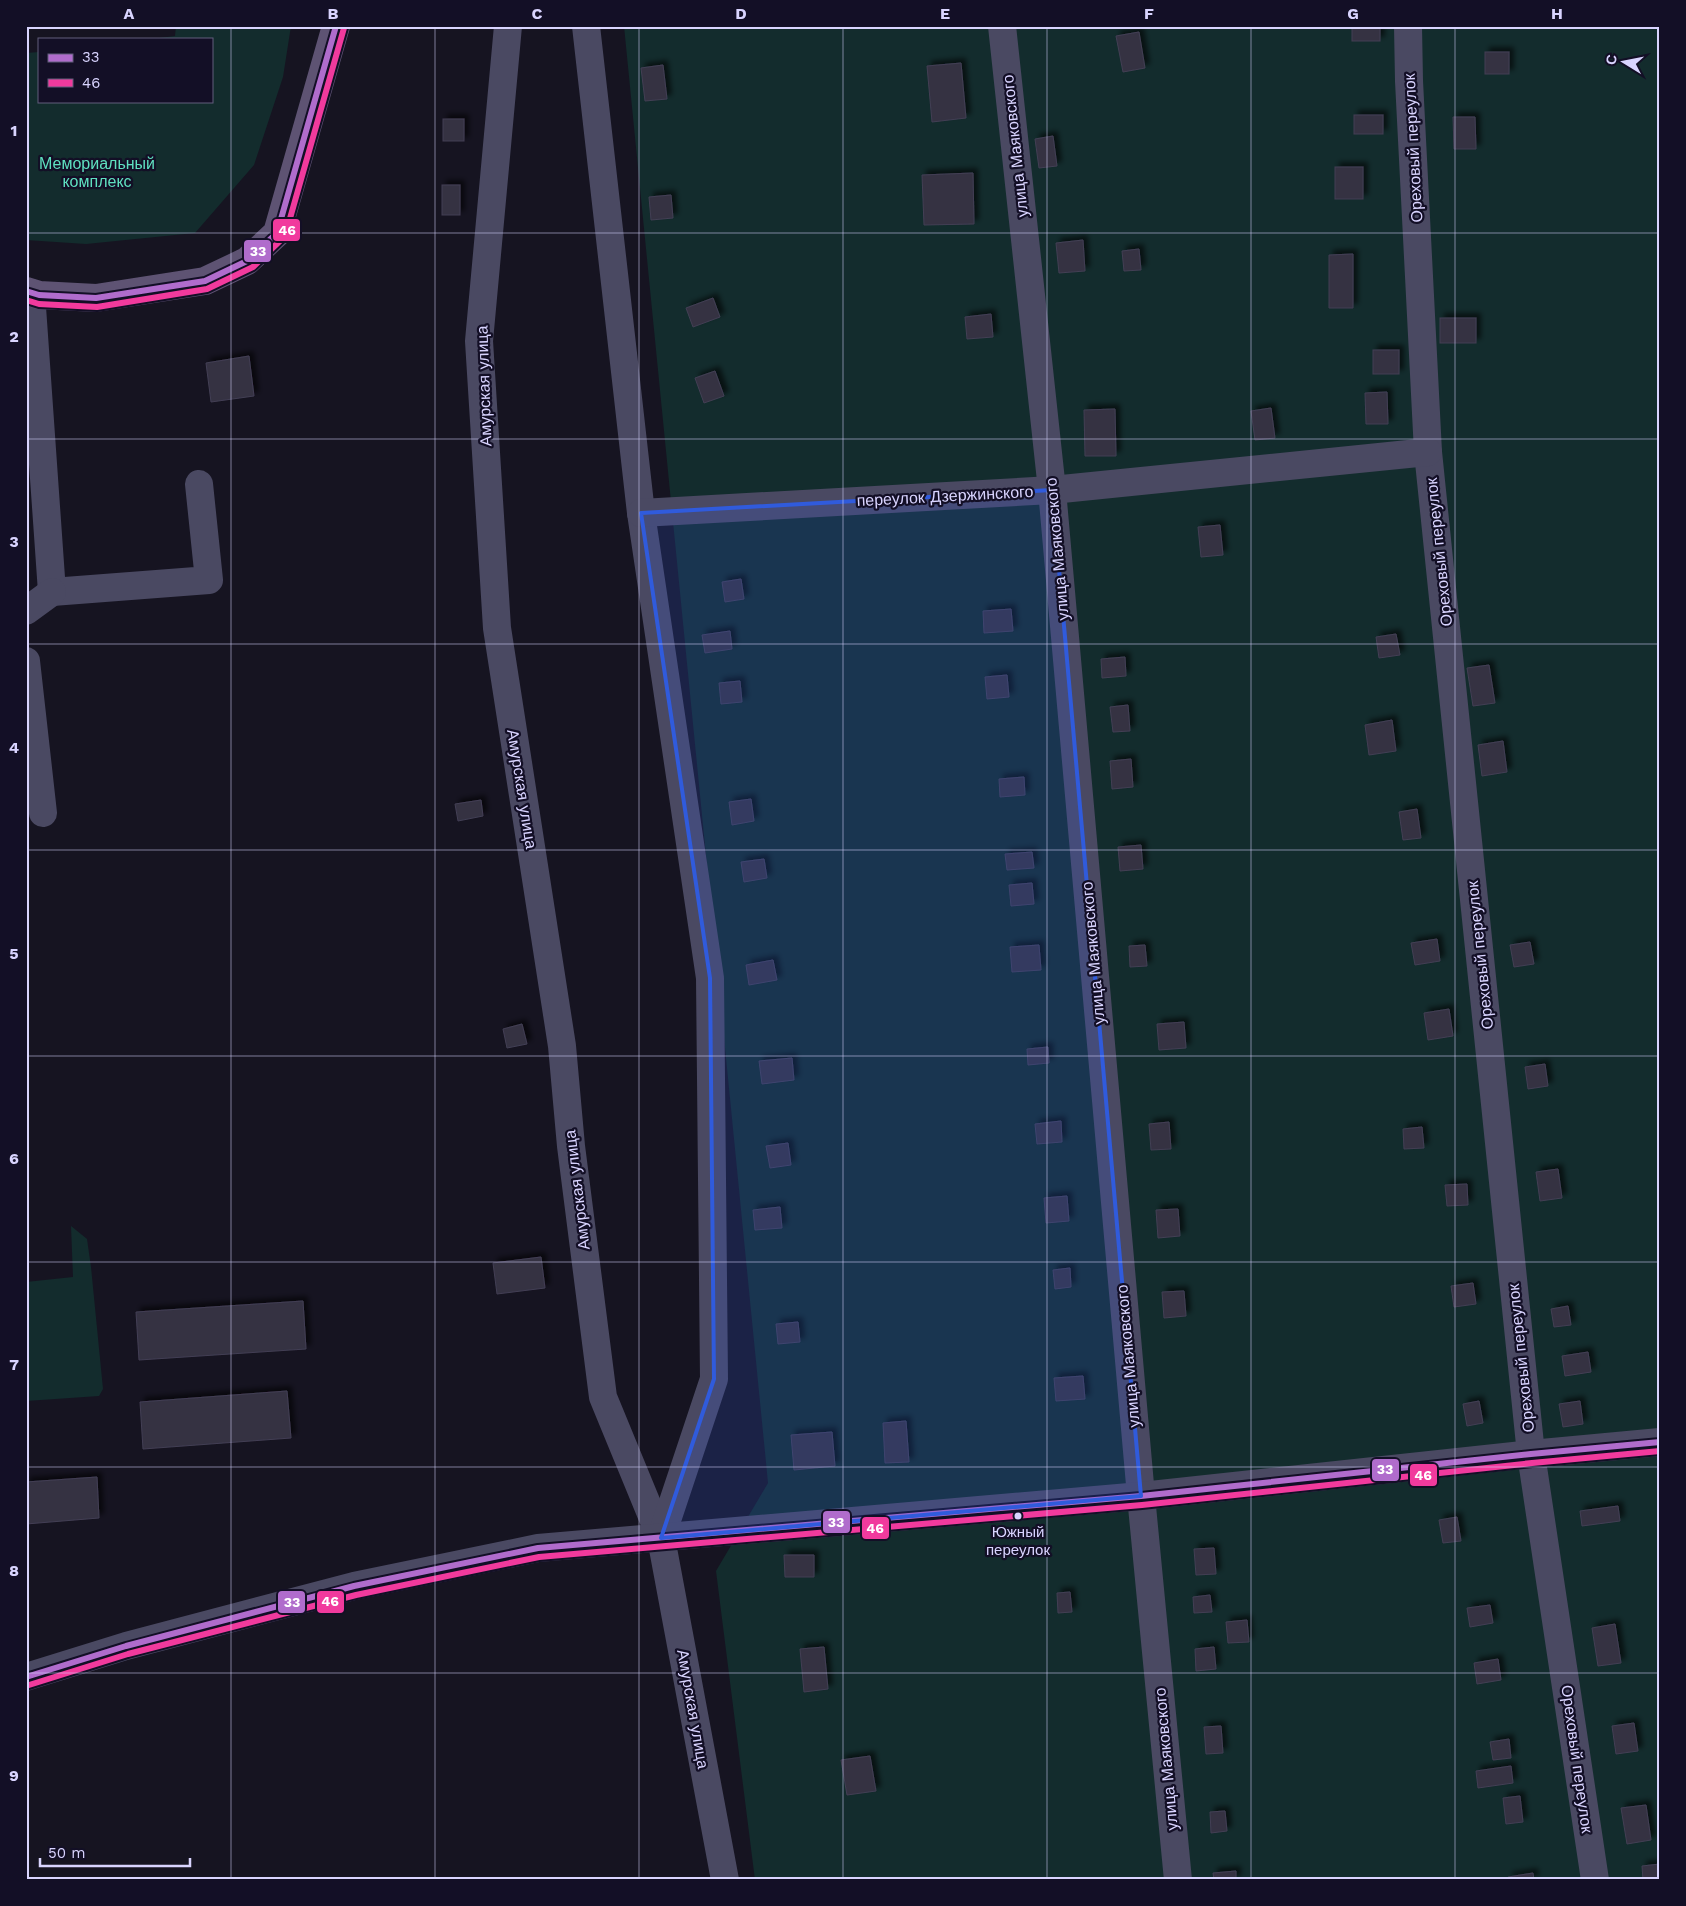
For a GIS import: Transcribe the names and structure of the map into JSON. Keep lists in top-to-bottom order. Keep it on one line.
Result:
{"streets":{"street":["улица Маяковского","Ореховый переулок","Амурская улица","переулок Дзержинского"]},"crossings":[["улица Маяковского","переулок Дзержинского"],["Ореховый переулок","переулок Дзержинского"],["Амурская улица","переулок Дзержинского"]],"parks":["Мемориальный комплекс"],"places":["Южный переулок"],"lines":["transit line 33","transit line 46"],"legend":["33","46"],"scale_bar":"50 m","north":"left","grid":{"columns":["A","B","C","D","E","F","G","H"],"rows":["1","2","3","4","5","6","7","8","9"]}}
